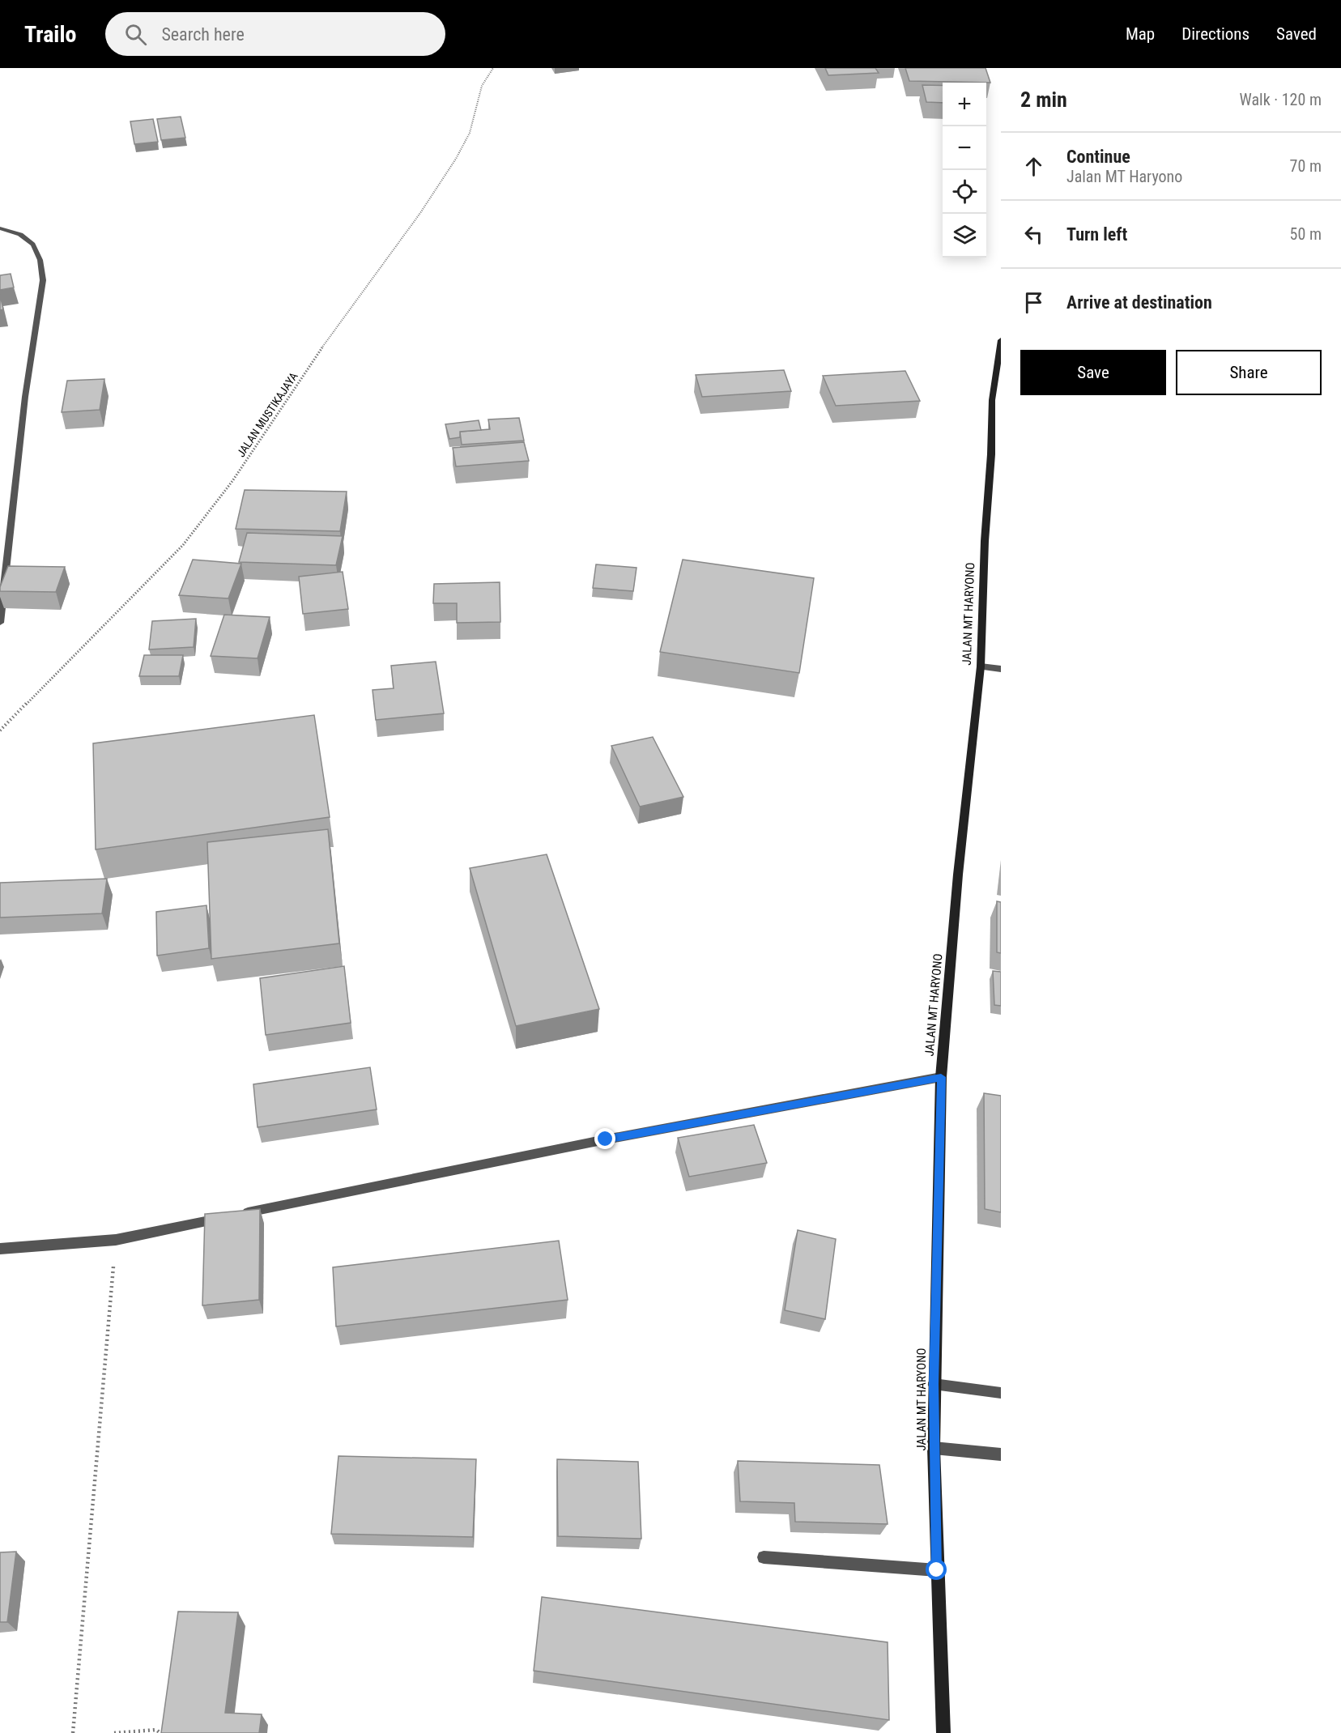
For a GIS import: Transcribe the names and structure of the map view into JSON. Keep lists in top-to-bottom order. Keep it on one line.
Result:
{"streets":{"main road":["JALAN MT HARYONO"],"path":["JALAN MUSTIKAJAYA"]},"page":{"header":"Trailo","search":"Search here","nav":["Map","Directions","Saved"],"heading":["2 min","Walk · 120 m"],"map_buttons":["+","−"],"list":[["Continue","Jalan MT Haryono","70 m"],["Turn left","50 m"],"Arrive at destination"],"buttons":["Save","Share"]}}
